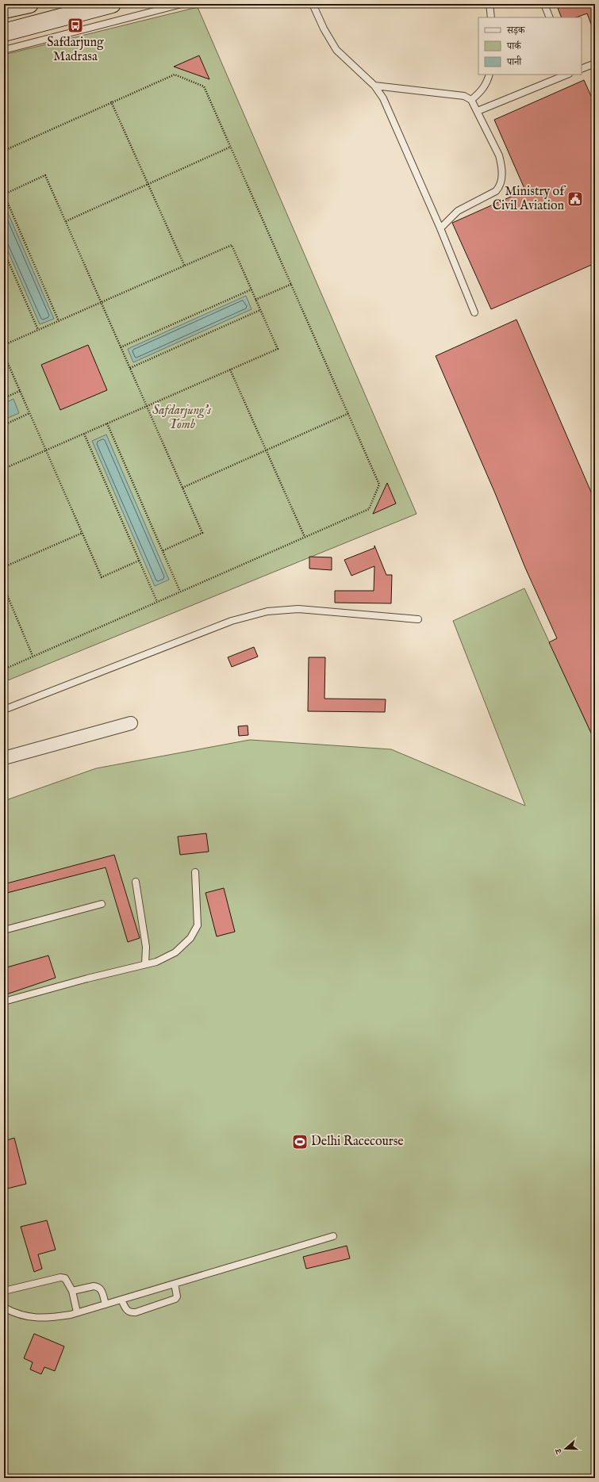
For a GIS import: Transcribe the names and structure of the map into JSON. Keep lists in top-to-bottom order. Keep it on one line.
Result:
{"parks":["Safdarjung's Tomb"],"places":{"bus stop":["Safdarjung Madrasa"],"public building":["Ministry of Civil Aviation"],"sports":["Delhi Racecourse"]},"legend":["सड़क","पार्क","पानी"],"north":"left"}
